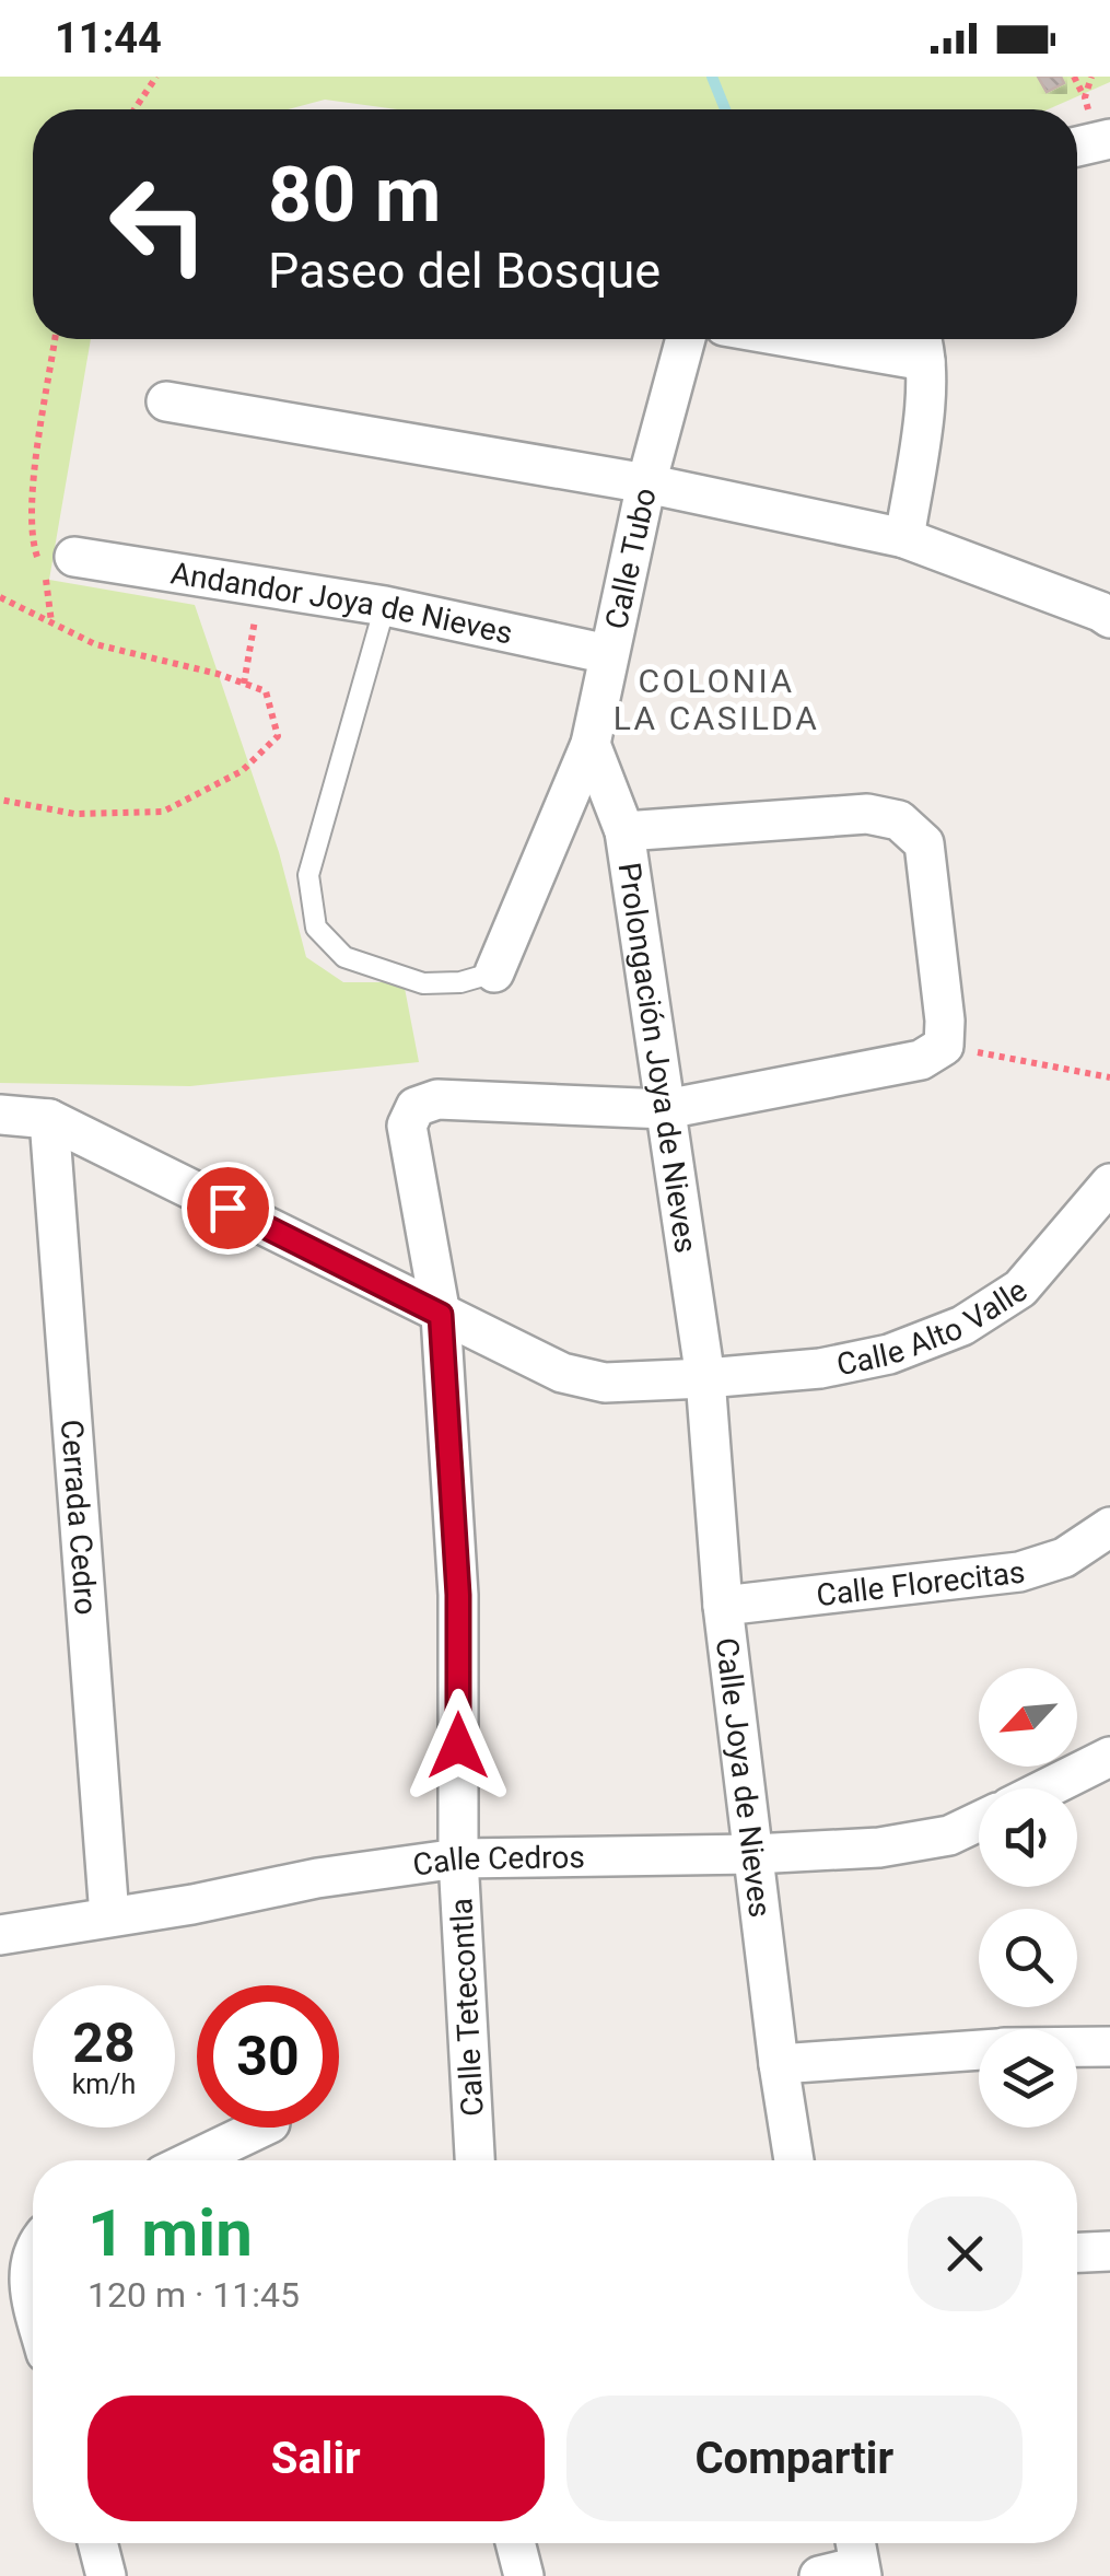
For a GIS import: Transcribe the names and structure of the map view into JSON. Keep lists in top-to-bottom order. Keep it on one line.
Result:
{"streets":{"street":["Calle Tubo","Andandor Joya de Nieves","Prolongación Joya de Nieves","Calle Alto Valle","Cerrada Cedro","Calle Florecitas","Calle Joya de Nieves","Calle Cedros","Calle Tetecontla"]},"crossings":[["Calle Tubo","Andandor Joya de Nieves"],["Calle Tubo","Prolongación Joya de Nieves"],["Prolongación Joya de Nieves","Calle Alto Valle"],["Prolongación Joya de Nieves","Calle Joya de Nieves"],["Prolongación Joya de Nieves","Calle Tetecontla"],["Calle Alto Valle","Cerrada Cedro"],["Calle Alto Valle","Calle Joya de Nieves"],["Calle Alto Valle","Calle Tetecontla"],["Cerrada Cedro","Calle Cedros"],["Calle Florecitas","Calle Joya de Nieves"],["Calle Joya de Nieves","Calle Cedros"],["Calle Cedros","Calle Tetecontla"]],"districts":["COLONIA LA CASILDA"],"north":"bottom left","page":{"status":"11:44","turn":["80 m","Paseo del Bosque"],"speed":"28 km/h","limit":"30","heading":["1 min","120 m · 11:45"],"buttons":["Salir","Compartir"]}}
